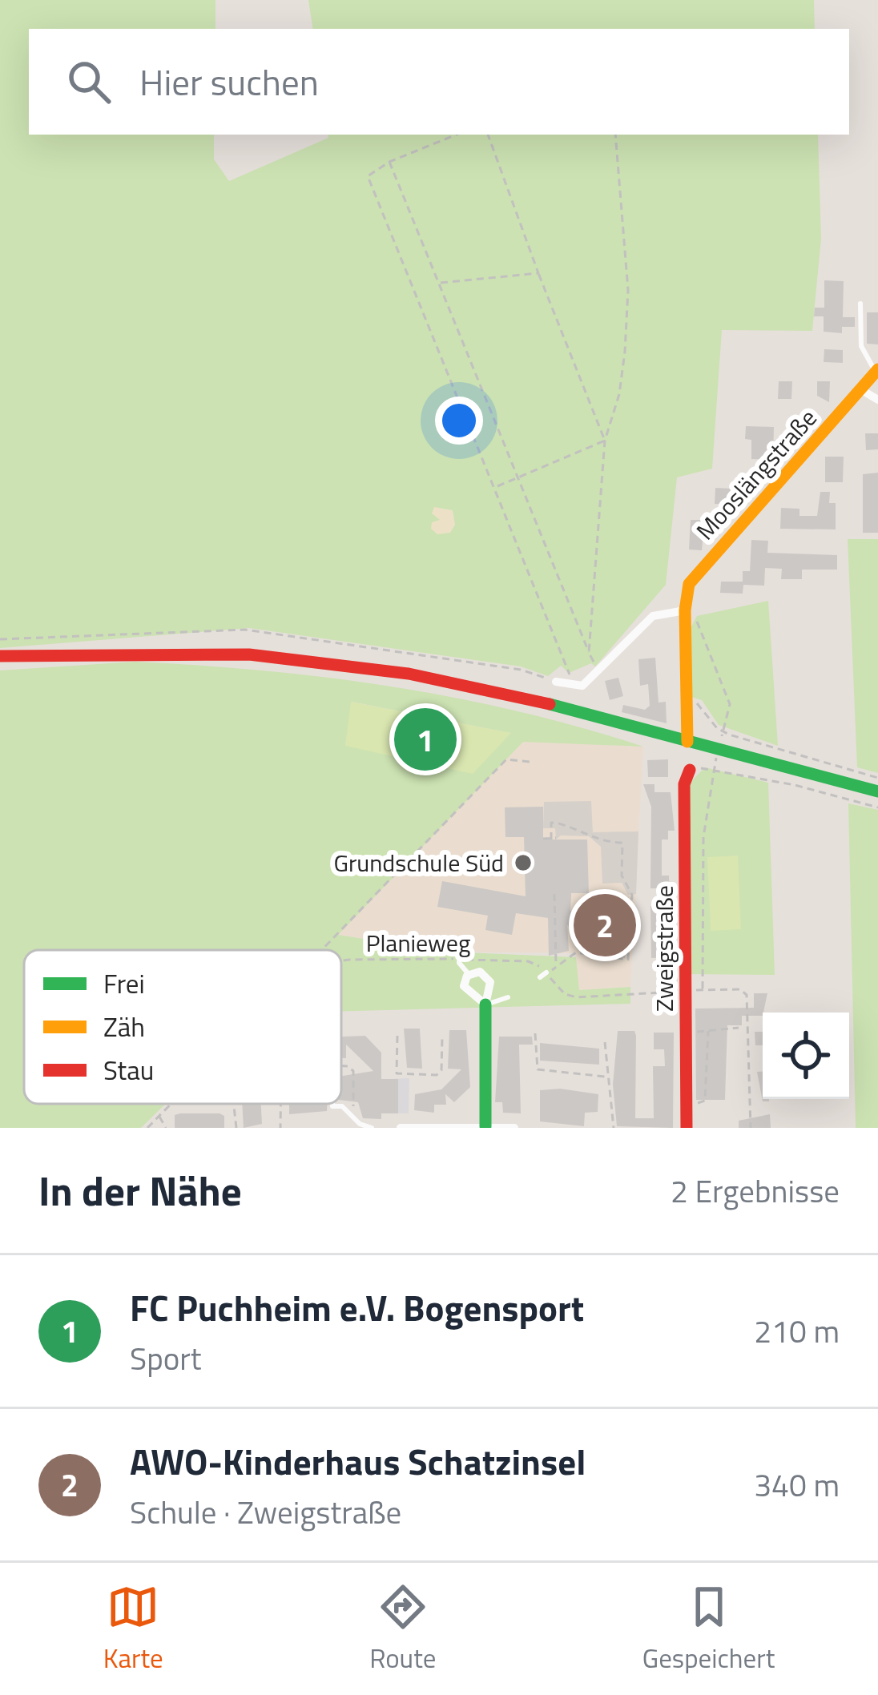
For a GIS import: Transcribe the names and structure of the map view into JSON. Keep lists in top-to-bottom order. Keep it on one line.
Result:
{"streets":{"street":["Mooslängstraße","Zweigstraße"],"path":["Planieweg"]},"crossings":[["Planieweg","Zweigstraße"]],"places":["Grundschule Süd"],"legend":["Frei","Zäh","Stau"],"page":{"search":"Hier suchen","pins":["1","2"],"heading":["In der Nähe","2 Ergebnisse"],"list":[{"mark":"1","name":"FC Puchheim e.V. Bogensport","note":"Sport","value":"210 m"},{"mark":"2","name":"AWO-Kinderhaus Schatzinsel","note":"Schule · Zweigstraße","value":"340 m"}],"nav":["Karte","Route","Gespeichert"]}}
